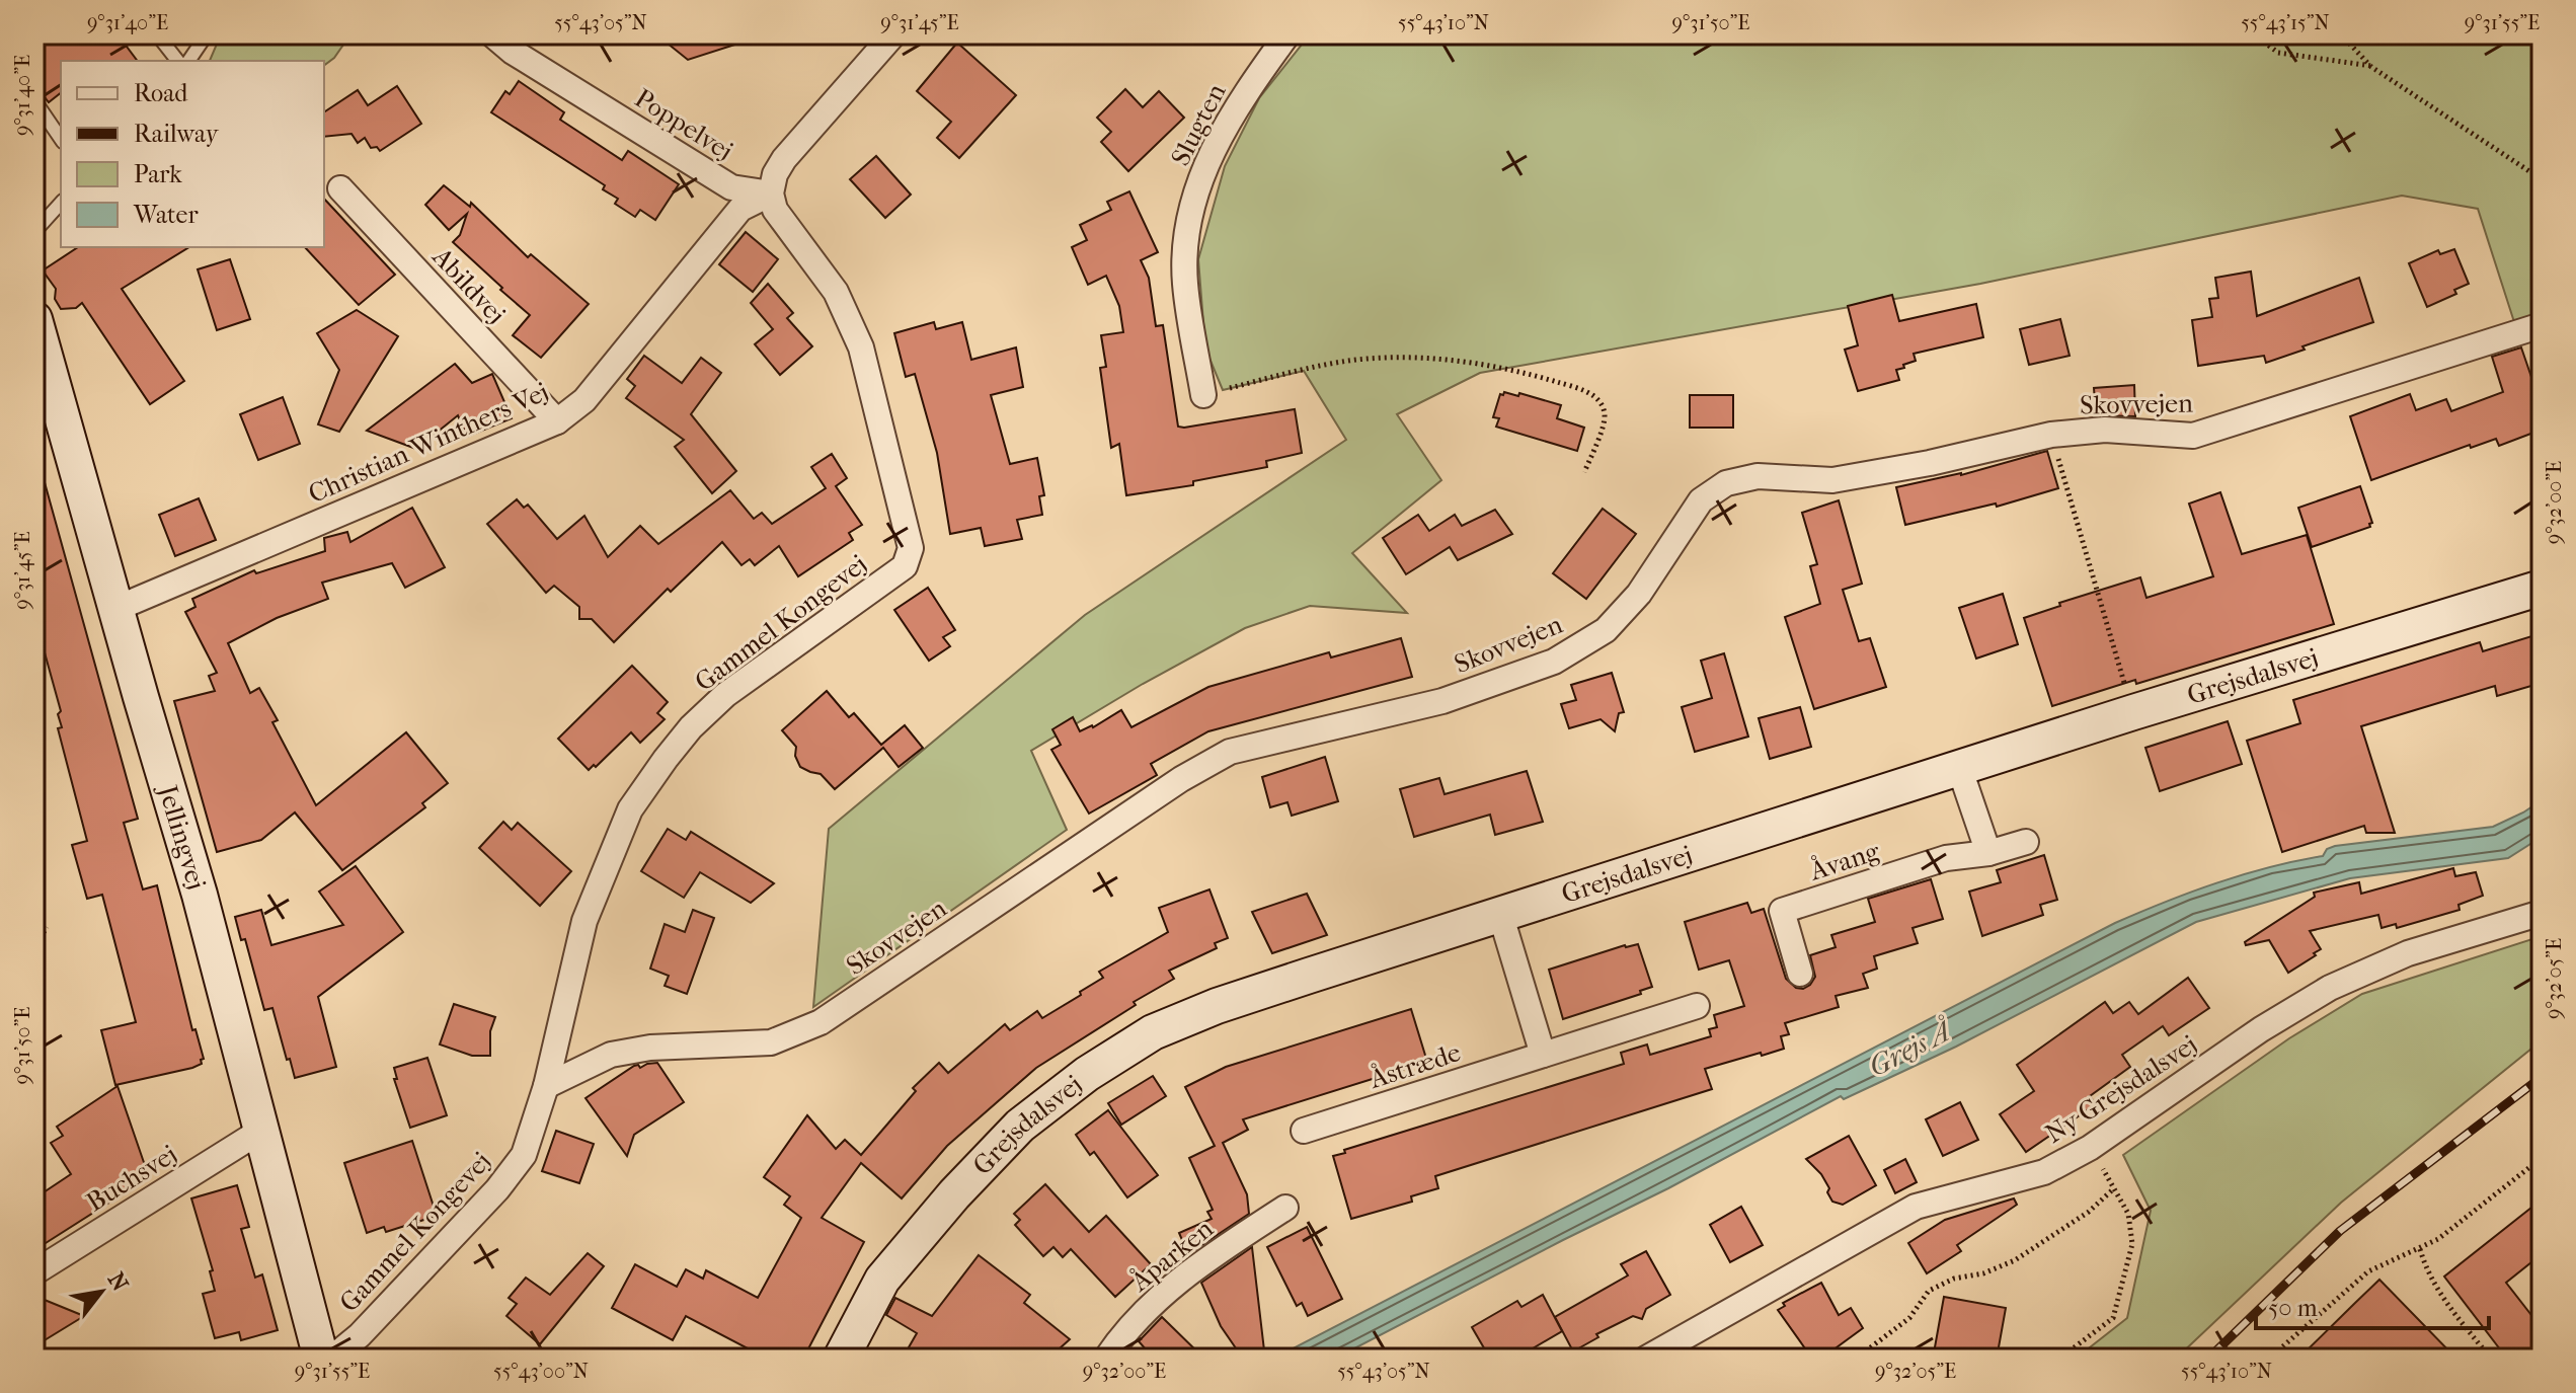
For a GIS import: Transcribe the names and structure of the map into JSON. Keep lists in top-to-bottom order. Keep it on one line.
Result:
{"streets":{"street":["Poppelvej","Slugten","Abildvej","Skovvejen","Christian Winthers Vej","Gammel Kongevej","Grejsdalsvej","Jellingvej","Åvang","Åstræde","Ny Grejsdalsvej","Buchsvej","Åparken"]},"crossings":[["Poppelvej","Christian Winthers Vej"],["Poppelvej","Gammel Kongevej"],["Abildvej","Christian Winthers Vej"],["Skovvejen","Gammel Kongevej"],["Christian Winthers Vej","Gammel Kongevej"],["Christian Winthers Vej","Jellingvej"],["Jellingvej","Buchsvej"]],"water":["Grejs Å"],"legend":["Road","Railway","Park","Water"],"scale_bar":"50 m","north":"top right","coordinates":["9°31'40\"E","55°43'05\"N","9°31'45\"E","55°43'10\"N","9°31'50\"E","55°43'15\"N","9°31'55\"E","9°32'00\"E","9°32'05\"E","55°43'00\"N"]}
